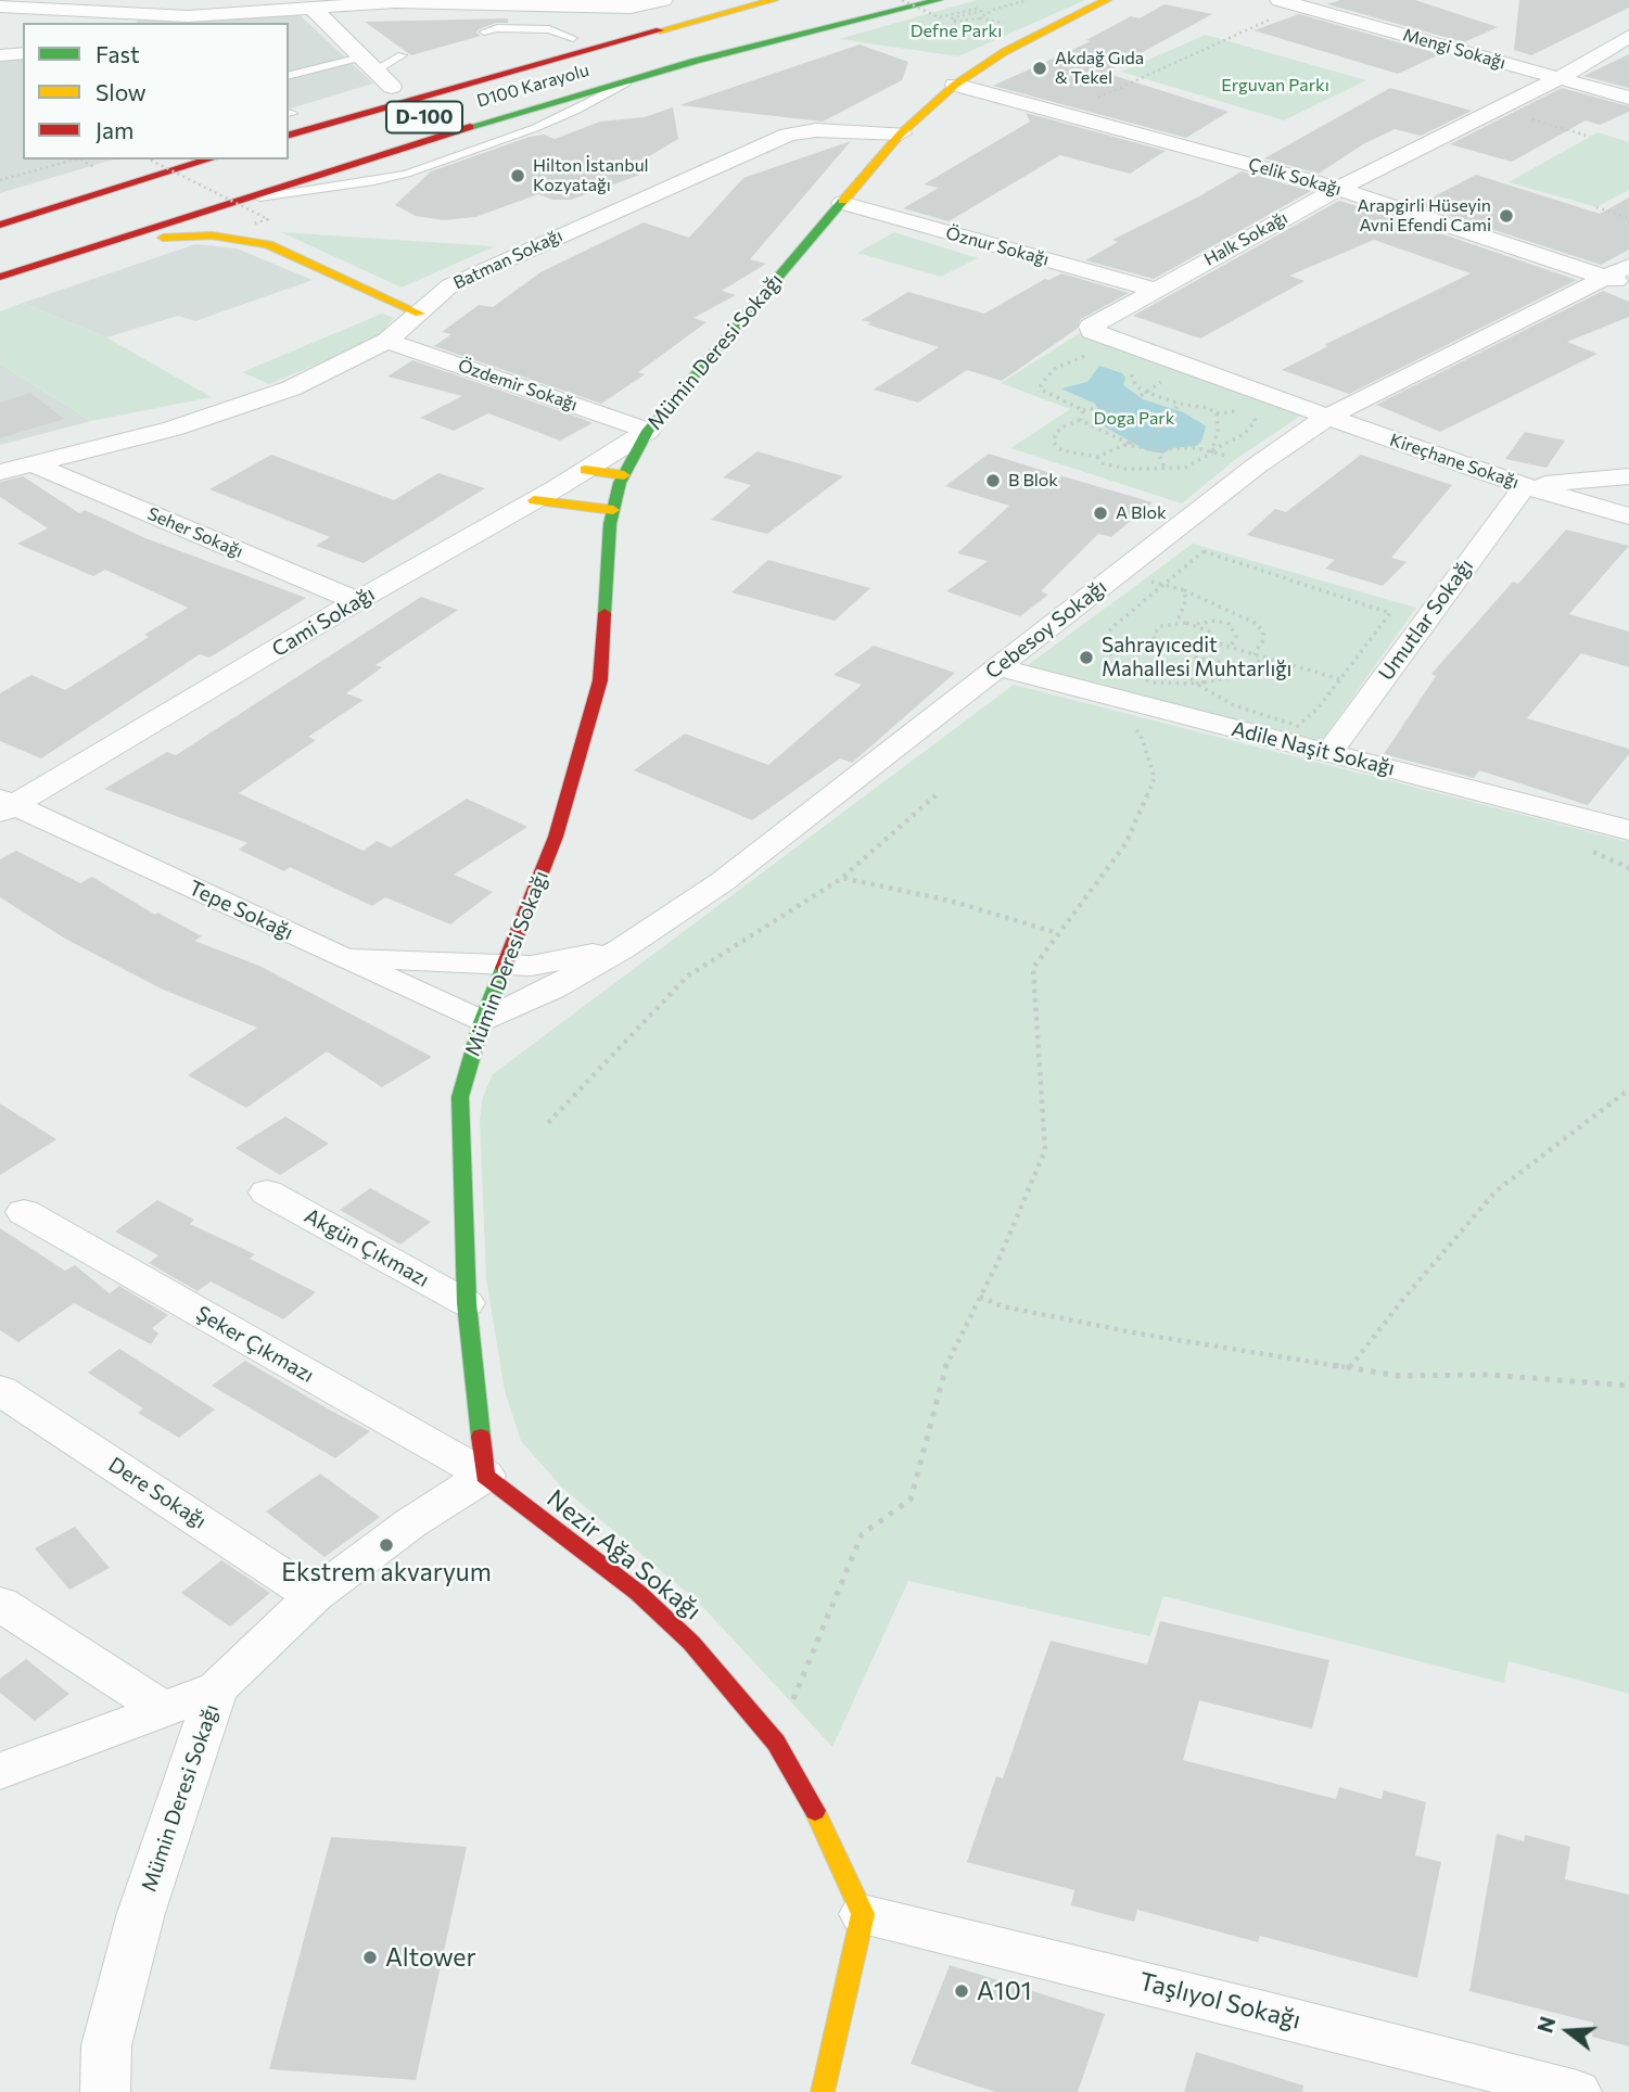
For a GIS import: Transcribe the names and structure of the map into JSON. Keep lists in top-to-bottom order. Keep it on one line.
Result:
{"streets":{"main road":["D100 Karayolu","D-100","Mümin Deresi Sokağı","Nezir Ağa Sokağı"],"street":["Mengi Sokağı","Çelik Sokağı","Halk Sokağı","Öznur Sokağı","Batman Sokağı","Özdemir Sokağı","Kireçhane Sokağı","Seher Sokağı","Umutlar Sokağı","Cami Sokağı","Cebesoy Sokağı","Adile Naşit Sokağı","Tepe Sokağı","Akgün Çıkmazı","Şeker Çıkmazı","Dere Sokağı","Taşlıyol Sokağı"]},"crossings":[["Mengi Sokağı","Halk Sokağı"],["Çelik Sokağı","Halk Sokağı"],["Çelik Sokağı","Mümin Deresi Sokağı"],["Çelik Sokağı","Cebesoy Sokağı"],["Halk Sokağı","Öznur Sokağı"],["Halk Sokağı","Kireçhane Sokağı"],["Halk Sokağı","Cebesoy Sokağı"],["Öznur Sokağı","Mümin Deresi Sokağı"],["Batman Sokağı","Mümin Deresi Sokağı"],["Batman Sokağı","Özdemir Sokağı"],["Batman Sokağı","Seher Sokağı"],["Mümin Deresi Sokağı","Özdemir Sokağı"],["Mümin Deresi Sokağı","Cami Sokağı"],["Mümin Deresi Sokağı","Cebesoy Sokağı"],["Mümin Deresi Sokağı","Tepe Sokağı"],["Mümin Deresi Sokağı","Akgün Çıkmazı"],["Mümin Deresi Sokağı","Şeker Çıkmazı"],["Mümin Deresi Sokağı","Dere Sokağı"],["Mümin Deresi Sokağı","Nezir Ağa Sokağı"],["Özdemir Sokağı","Cami Sokağı"],["Kireçhane Sokağı","Umutlar Sokağı"],["Kireçhane Sokağı","Cebesoy Sokağı"],["Seher Sokağı","Cami Sokağı"],["Umutlar Sokağı","Adile Naşit Sokağı"],["Cami Sokağı","Tepe Sokağı"],["Cebesoy Sokağı","Adile Naşit Sokağı"],["Cebesoy Sokağı","Tepe Sokağı"],["Şeker Çıkmazı","Nezir Ağa Sokağı"],["Nezir Ağa Sokağı","Taşlıyol Sokağı"]],"parks":["Defne Parkı","Erguvan Parkı","Doga Park"],"places":["Akdağ Gıda & Tekel","Hilton İstanbul Kozyatağı","Arapgirli Hüseyin Avni Efendi Cami","B Blok","A Blok","Sahrayıcedit Mahallesi Muhtarlığı","Ekstrem akvaryum","Altower","A101"],"legend":["Fast","Slow","Jam"],"north":"left"}
